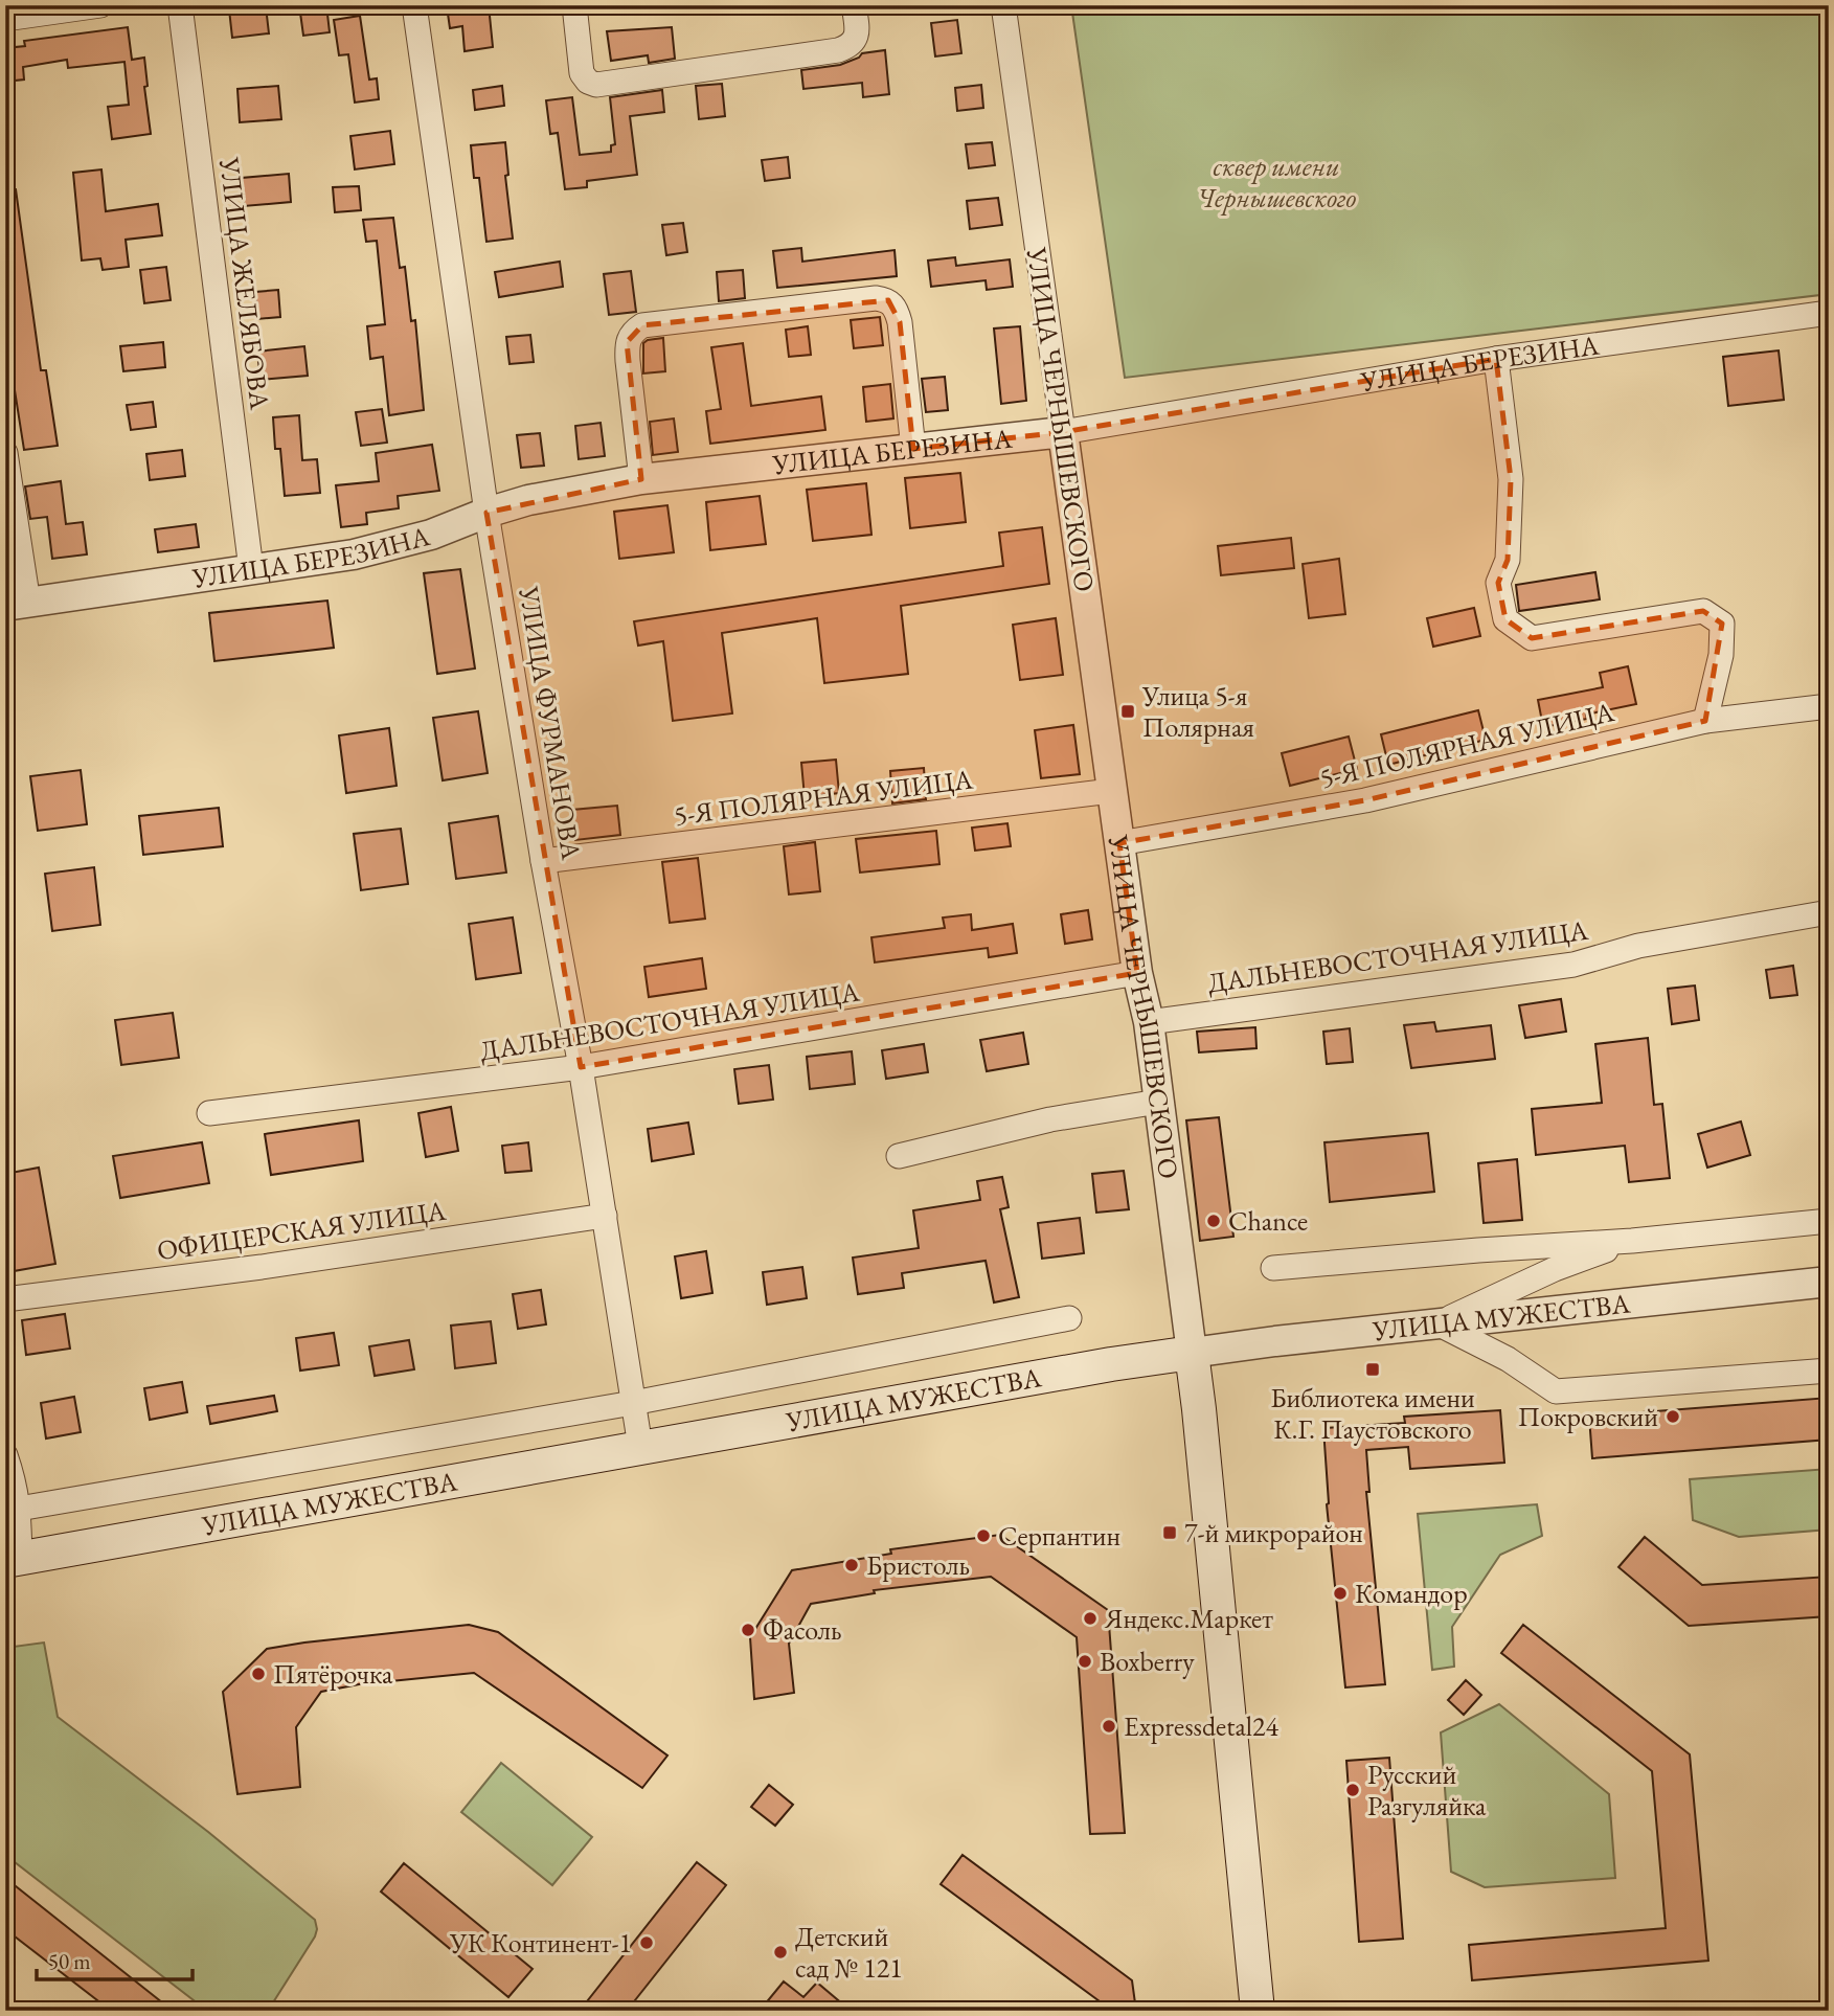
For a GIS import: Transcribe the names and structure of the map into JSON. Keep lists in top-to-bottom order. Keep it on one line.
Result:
{"streets":{"main road":["УЛИЦА ЧЕРНЫШЕВСКОГО","УЛИЦА МУЖЕСТВА"],"street":["УЛИЦА ЖЕЛЯБОВА","УЛИЦА БЕРЕЗИНА","УЛИЦА ФУРМАНОВА","5-Я ПОЛЯРНАЯ УЛИЦА","ДАЛЬНЕВОСТОЧНАЯ УЛИЦА","ОФИЦЕРСКАЯ УЛИЦА"]},"crossings":[["УЛИЦА ЖЕЛЯБОВА","УЛИЦА БЕРЕЗИНА"],["УЛИЦА БЕРЕЗИНА","УЛИЦА ЧЕРНЫШЕВСКОГО"],["УЛИЦА БЕРЕЗИНА","УЛИЦА ФУРМАНОВА"],["УЛИЦА ЧЕРНЫШЕВСКОГО","5-Я ПОЛЯРНАЯ УЛИЦА"],["УЛИЦА ЧЕРНЫШЕВСКОГО","ДАЛЬНЕВОСТОЧНАЯ УЛИЦА"],["УЛИЦА ЧЕРНЫШЕВСКОГО","УЛИЦА МУЖЕСТВА"],["УЛИЦА ФУРМАНОВА","5-Я ПОЛЯРНАЯ УЛИЦА"],["УЛИЦА ФУРМАНОВА","ДАЛЬНЕВОСТОЧНАЯ УЛИЦА"],["УЛИЦА ФУРМАНОВА","ОФИЦЕРСКАЯ УЛИЦА"],["УЛИЦА ФУРМАНОВА","УЛИЦА МУЖЕСТВА"]],"parks":["сквер имени Чернышевского"],"places":{"transit":["Улица 5-я Полярная","Библиотека имени К.Г. Паустовского","7-й микрорайон"],"other":["Chance","Покровский","Серпантин","Бристоль","Командор","Яндекс.Маркет","Фасоль","Boxberry","Пятёрочка","Expressdetal24","Русский Разгуляйка","УК Континент-1","Детский сад № 121"]},"scale_bar":"50 m"}
